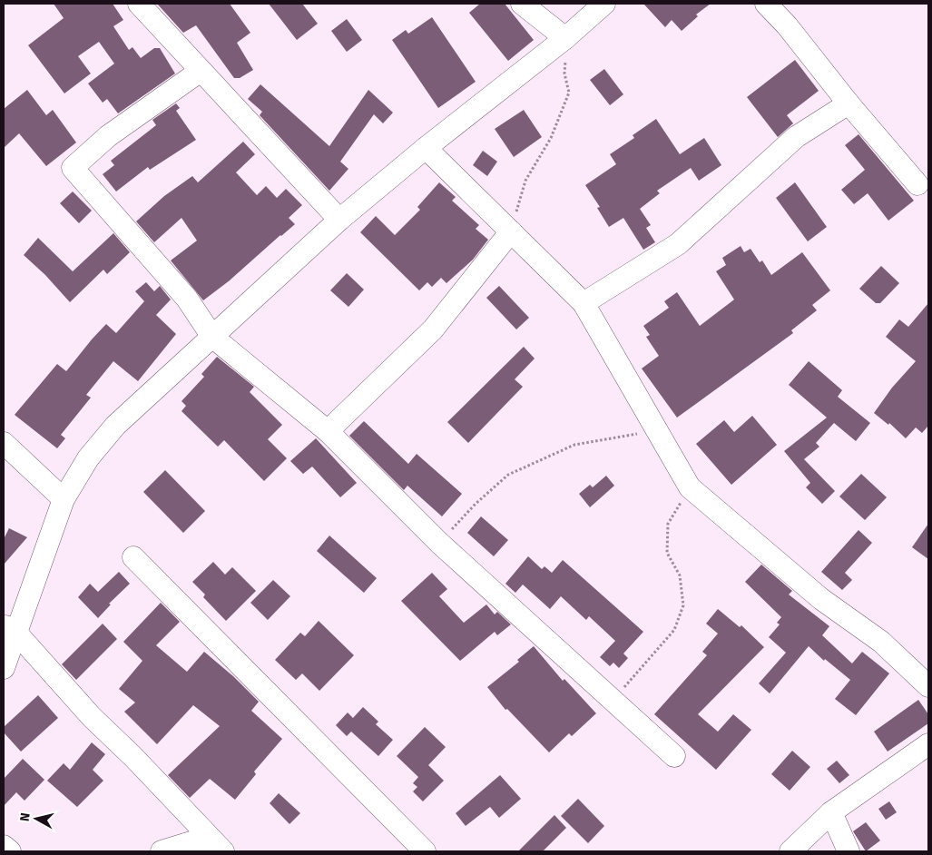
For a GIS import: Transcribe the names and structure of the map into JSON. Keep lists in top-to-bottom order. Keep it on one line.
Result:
{"north":"left"}
